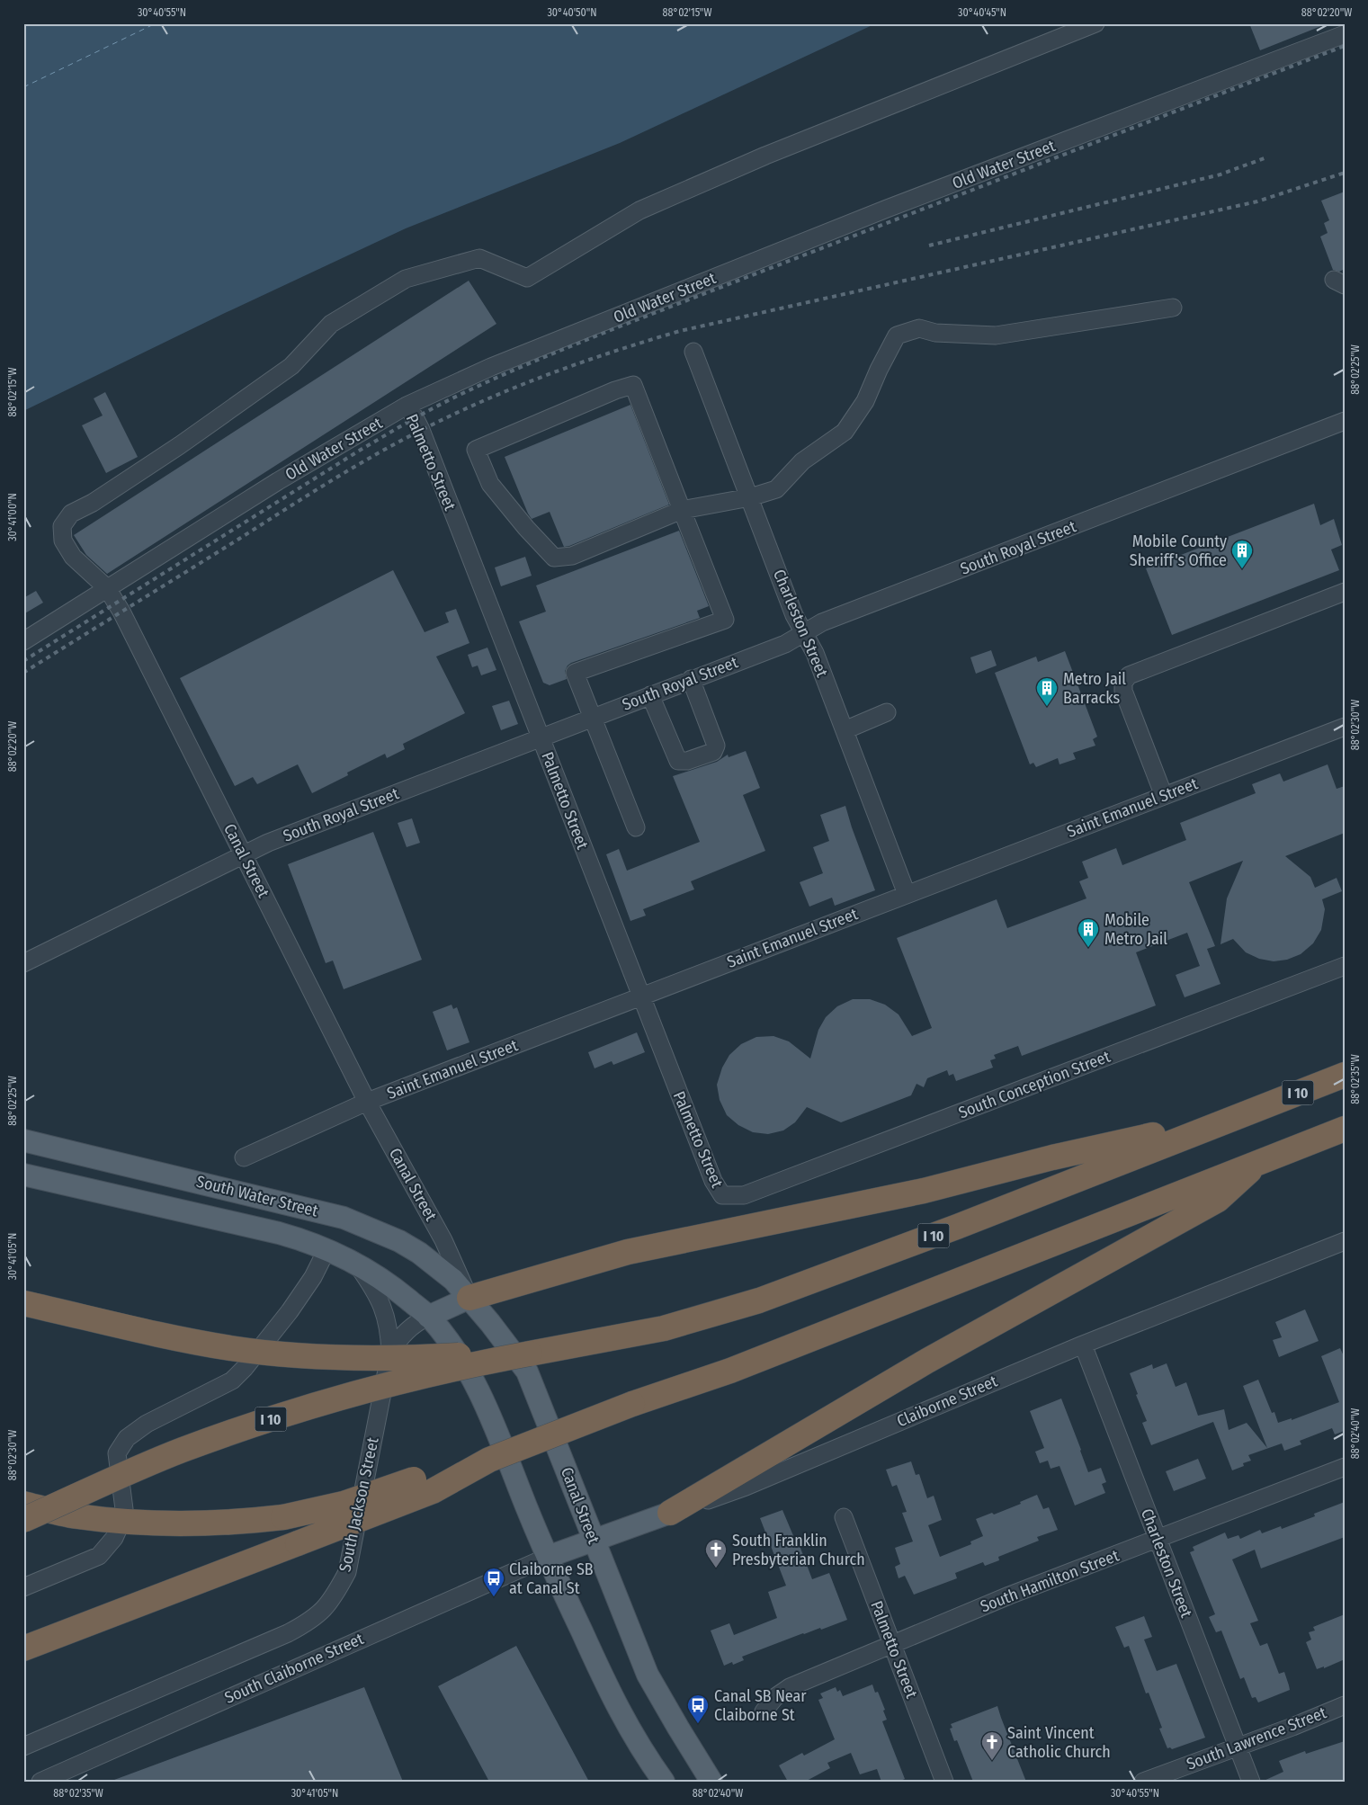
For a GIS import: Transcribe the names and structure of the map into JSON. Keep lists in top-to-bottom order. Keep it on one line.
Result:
{"streets":{"highway":["I 10"],"main road":["Canal Street","South Water Street","Claiborne Street","South Jackson Street"],"street":["Old Water Street","Palmetto Street","South Royal Street","Charleston Street","Saint Emanuel Street","South Conception Street","South Hamilton Street","South Claiborne Street","South Lawrence Street"]},"crossings":[["Old Water Street","Palmetto Street"],["Old Water Street","Canal Street"],["Palmetto Street","South Royal Street"],["Palmetto Street","Saint Emanuel Street"],["Palmetto Street","South Conception Street"],["Palmetto Street","South Hamilton Street"],["South Royal Street","Charleston Street"],["South Royal Street","Canal Street"],["Charleston Street","Saint Emanuel Street"],["Charleston Street","Claiborne Street"],["Charleston Street","South Hamilton Street"],["Charleston Street","South Lawrence Street"],["Saint Emanuel Street","Canal Street"],["Canal Street","South Water Street"],["Canal Street","Claiborne Street"],["Canal Street","South Jackson Street"],["South Water Street","South Jackson Street"],["Claiborne Street","South Claiborne Street"]],"places":{"building":["Mobile County Sheriff's Office","Metro Jail Barracks","Mobile Metro Jail"],"church":["South Franklin Presbyterian Church","Saint Vincent Catholic Church"],"bus stop":["Claiborne SB at Canal St","Canal SB Near Claiborne St"]},"coordinates":["30°40'55\"N","30°40'50\"N","88°02'15\"W","30°40'45\"N","88°02'20\"W","88°02'25\"W","30°41'00\"N","88°02'30\"W","88°02'35\"W","30°41'05\"N","88°02'40\"W"]}
